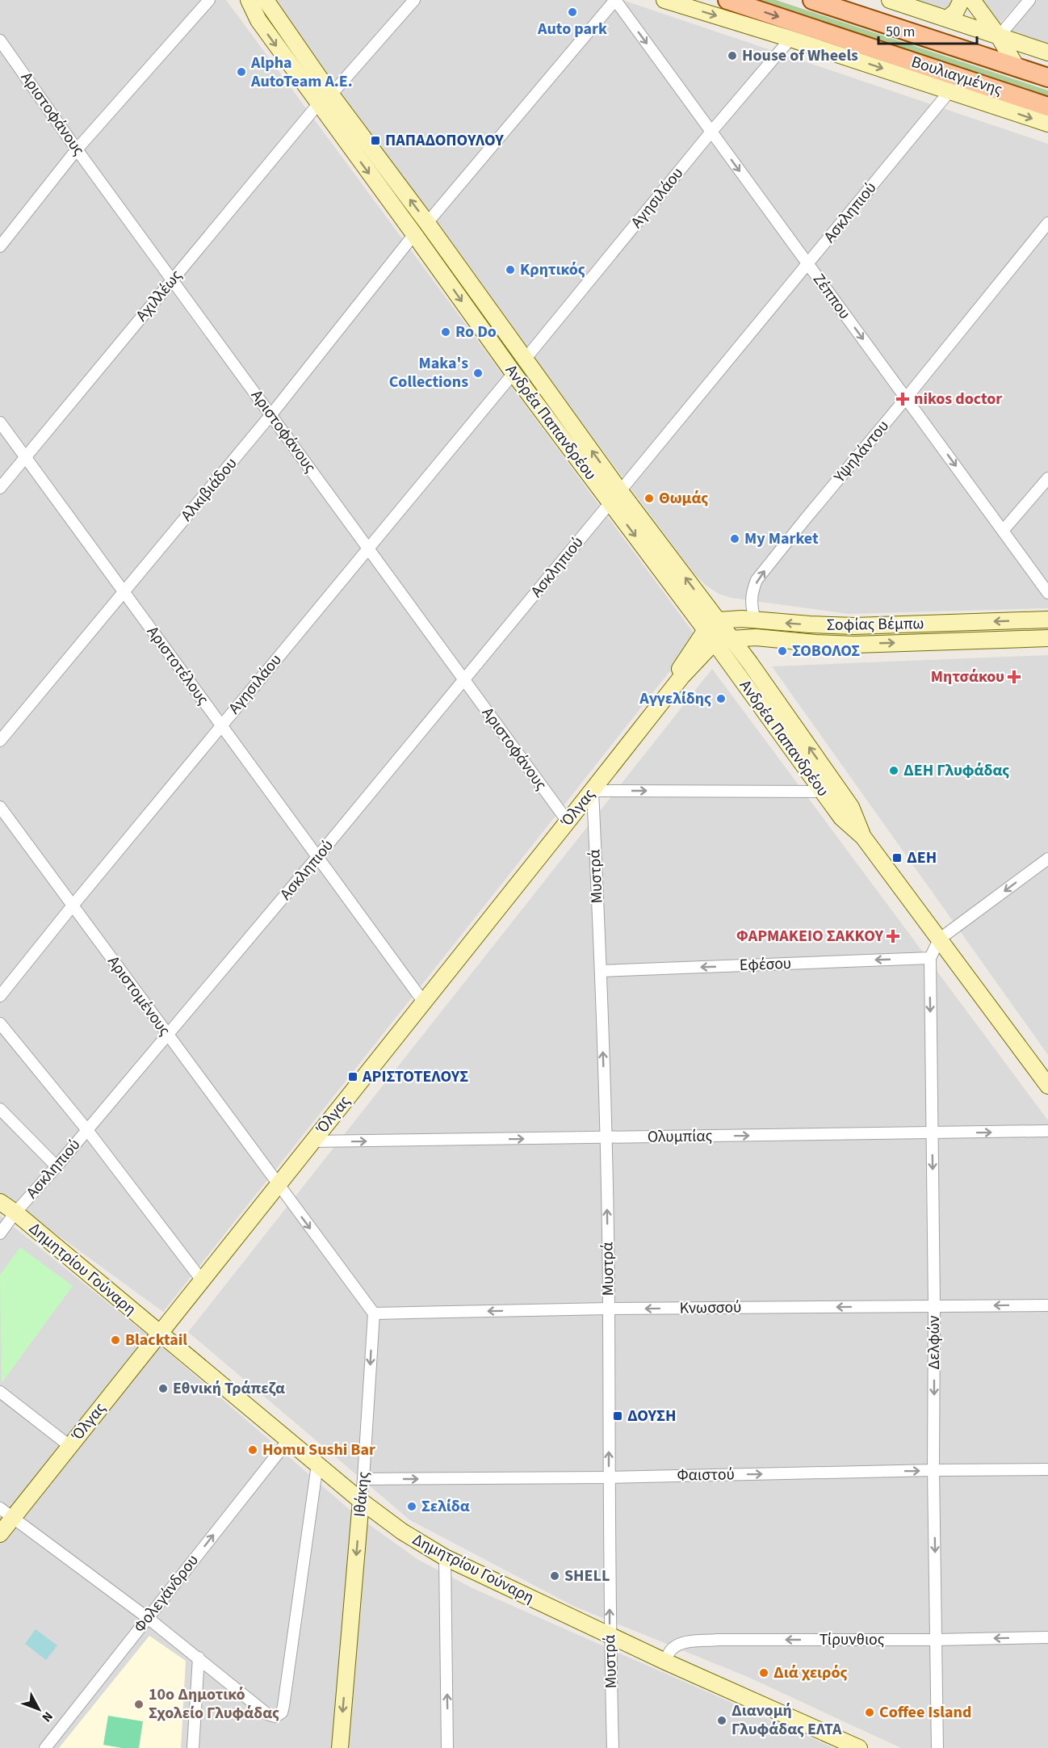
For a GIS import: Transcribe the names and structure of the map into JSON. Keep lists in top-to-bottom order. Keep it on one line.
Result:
{"streets":{"main road":["Βουλιαγμένης","Ανδρέα Παπανδρέου","Σοφίας Βέμπω","Όλγας","Δημητρίου Γούναρη","Ιθάκης"],"street":["Αριστοφάνους","Αγησιλάου","Ασκληπιού","Αχιλλέως","Ζέππου","Υψηλάντου","Αλκιβιάδου","Αριστοτέλους","Μυστρά","Εφέσου","Αριστομένους","Ολυμπίας","Κνωσσού","Δελφών","Φαιστού","Φολεγάνδρου","Τίρυνθιος"]},"crossings":[["Αριστοφάνους","Αγησιλάου"],["Αριστοφάνους","Ασκληπιού"],["Αριστοφάνους","Αχιλλέως"],["Αριστοφάνους","Αλκιβιάδου"],["Αριστοφάνους","Όλγας"],["Αγησιλάου","Ζέππου"],["Αγησιλάου","Ανδρέα Παπανδρέου"],["Αγησιλάου","Αριστοτέλους"],["Αγησιλάου","Αριστομένους"],["Ασκληπιού","Ζέππου"],["Ασκληπιού","Ανδρέα Παπανδρέου"],["Ασκληπιού","Αριστοτέλους"],["Ασκληπιού","Αριστομένους"],["Ασκληπιού","Δημητρίου Γούναρη"],["Αχιλλέως","Ανδρέα Παπανδρέου"],["Αχιλλέως","Αριστοτέλους"],["Ζέππου","Υψηλάντου"],["Ανδρέα Παπανδρέου","Αλκιβιάδου"],["Ανδρέα Παπανδρέου","Σοφίας Βέμπω"],["Ανδρέα Παπανδρέου","Όλγας"],["Ανδρέα Παπανδρέου","Δελφών"],["Υψηλάντου","Σοφίας Βέμπω"],["Αλκιβιάδου","Αριστοτέλους"],["Σοφίας Βέμπω","Όλγας"],["Αριστοτέλους","Όλγας"],["Όλγας","Μυστρά"],["Όλγας","Αριστομένους"],["Όλγας","Ολυμπίας"],["Όλγας","Δημητρίου Γούναρη"],["Μυστρά","Εφέσου"],["Μυστρά","Ολυμπίας"],["Μυστρά","Δημητρίου Γούναρη"],["Μυστρά","Κνωσσού"],["Μυστρά","Φαιστού"],["Εφέσου","Δελφών"],["Ολυμπίας","Δελφών"],["Δημητρίου Γούναρη","Ιθάκης"],["Δημητρίου Γούναρη","Φολεγάνδρου"],["Δημητρίου Γούναρη","Τίρυνθιος"],["Κνωσσού","Δελφών"],["Κνωσσού","Ιθάκης"],["Δελφών","Φαιστού"],["Δελφών","Τίρυνθιος"],["Φαιστού","Ιθάκης"]],"one_way":["Ζέππου","Υψηλάντου","Μυστρά","Εφέσου","Ολυμπίας","Κνωσσού","Δελφών","Φαιστού","Φολεγάνδρου","Τίρυνθιος"],"places":{"other":["Auto park","House of Wheels","Alpha AutoTeam Α.Ε.","Κρητικός","Ro Do","Maka's Collections","Θωμάς","My Market","ΣΟΒΟΛΟΣ","Αγγελίδης","ΔΕΗ Γλυφάδας","Blacktail","Εθνική Τράπεζα","Homu Sushi Bar","Σελίδα","SHELL","Διά χειρός","10o Δημοτικό Σχολείο Γλυφάδας","Coffee Island","Διανομή Γλυφάδας ΕΛΤΑ"],"transit":["ΠΑΠΑΔΟΠΟΥΛΟΥ","ΔΕΗ","ΑΡΙΣΤΟΤΕΛΟΥΣ","ΔΟΥΣΗ"],"health":["nikos doctor","Μητσάκου","ΦΑΡΜΑΚΕΙΟ ΣΑΚΚΟΥ"]},"scale_bar":"50 m","north":"bottom right"}
